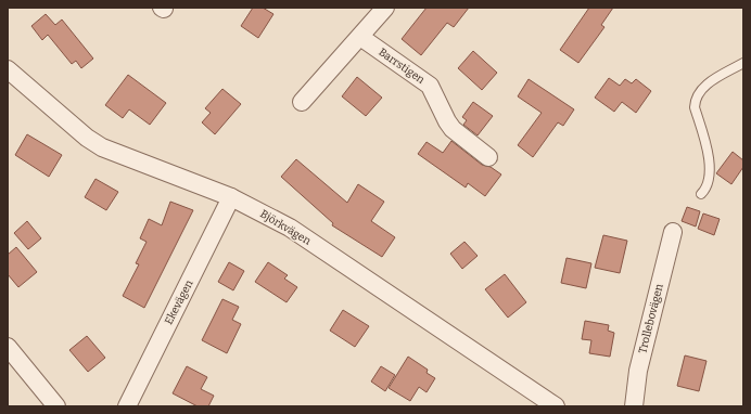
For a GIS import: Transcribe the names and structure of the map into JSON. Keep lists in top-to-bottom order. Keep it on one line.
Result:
{"streets":{"street":["Barrstigen","Björkvägen","Ekevägen","Trollebovägen"]},"crossings":[["Björkvägen","Ekevägen"]]}
